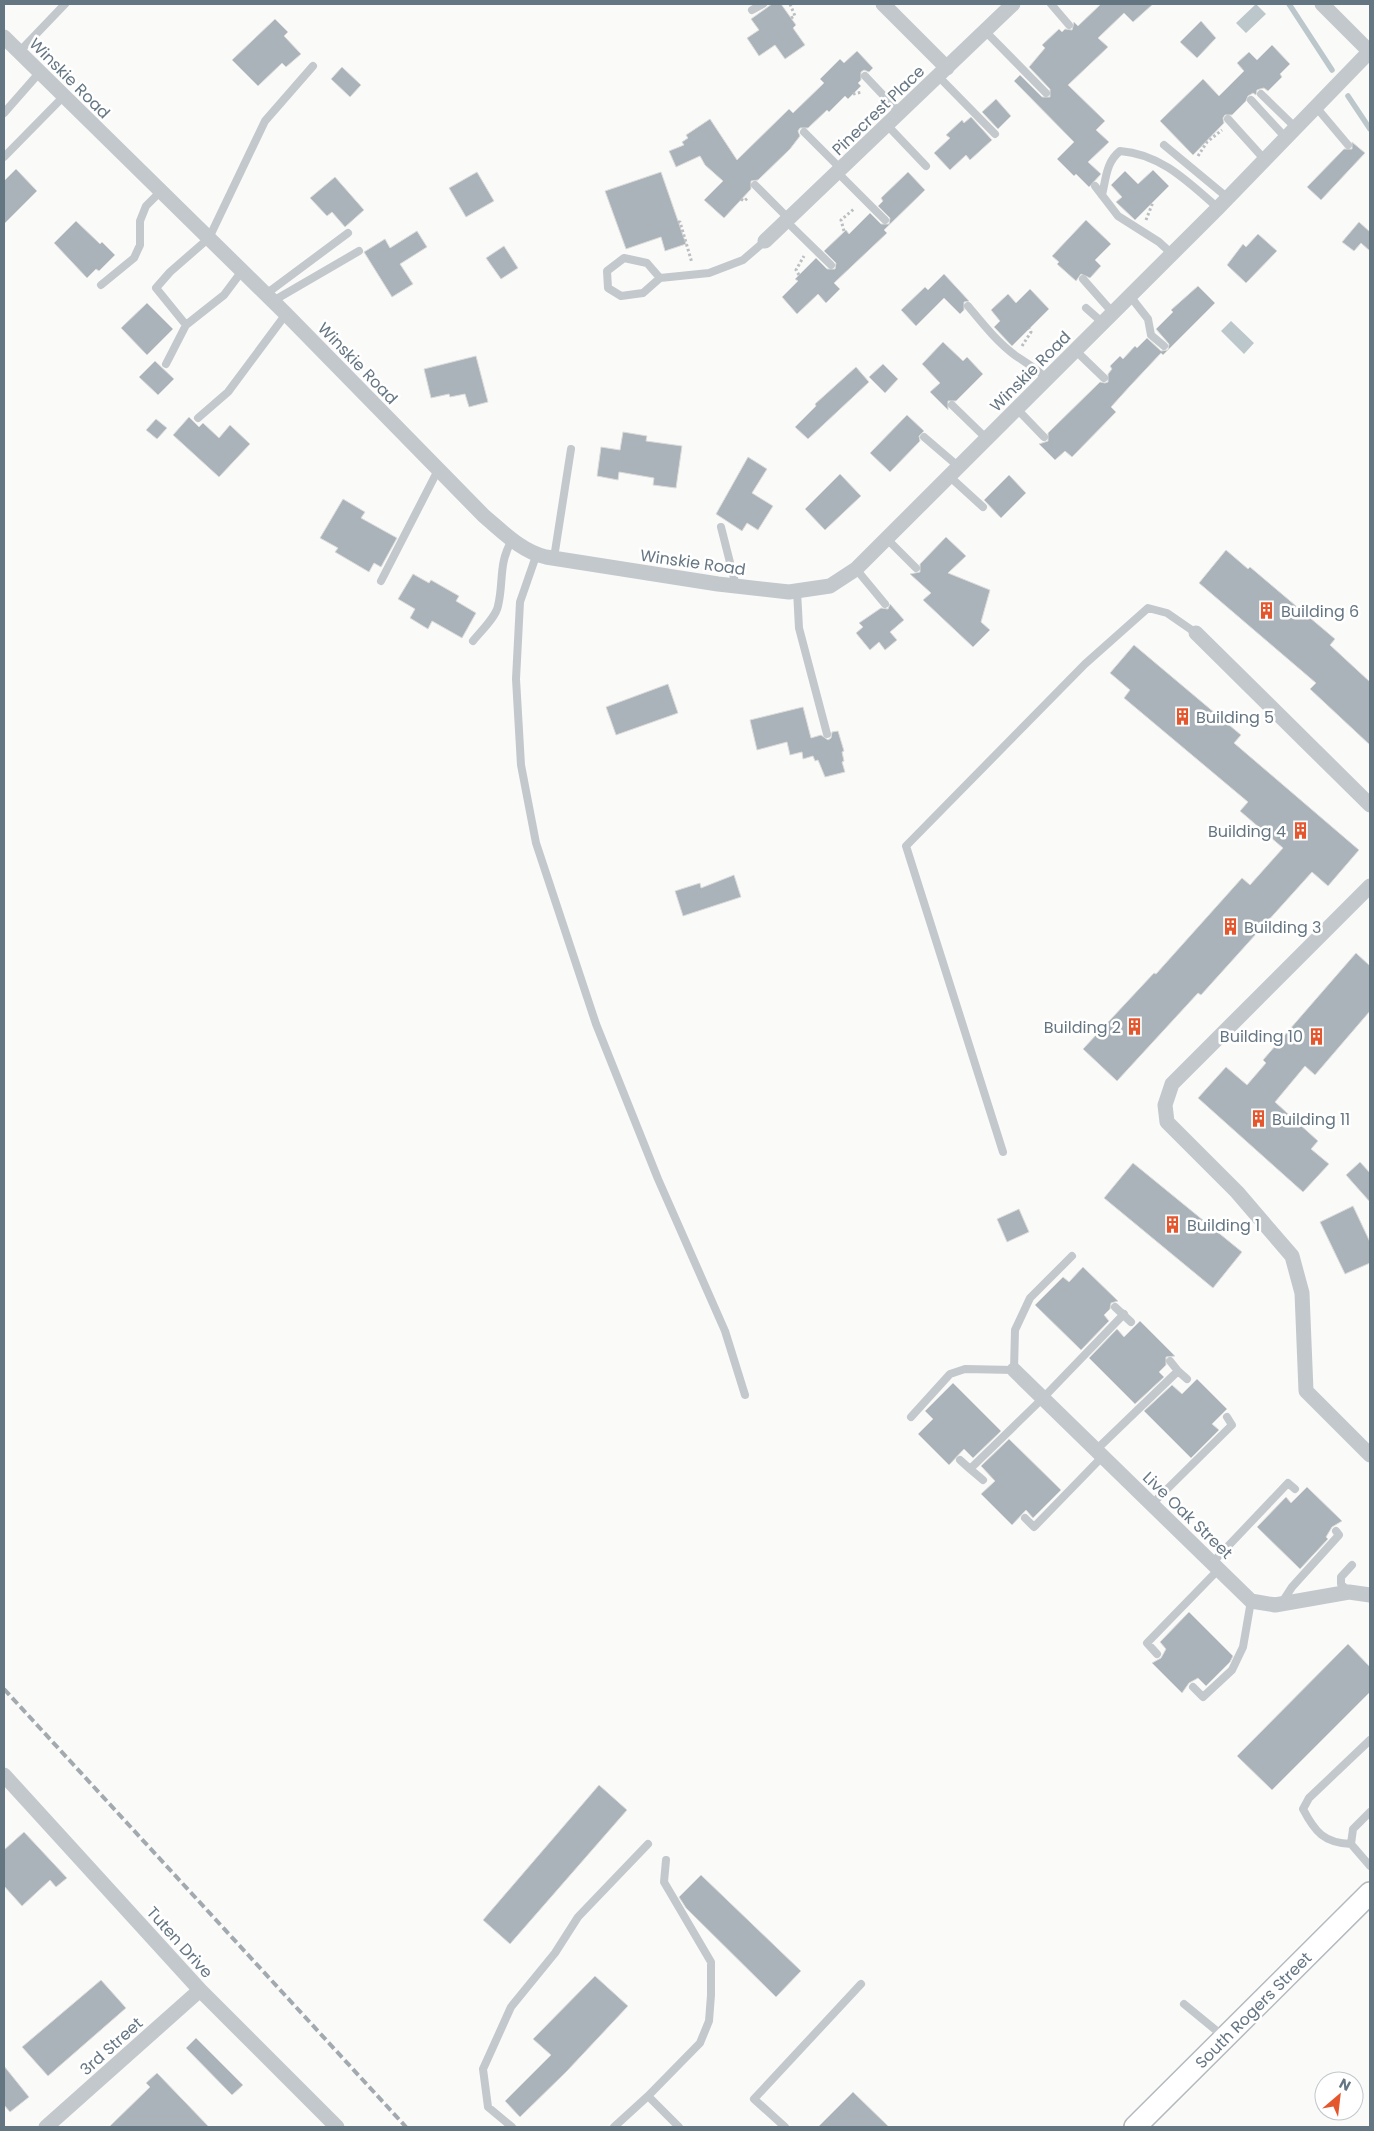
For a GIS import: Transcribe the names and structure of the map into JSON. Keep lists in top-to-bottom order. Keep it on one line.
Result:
{"streets":{"street":["Winskie Road","Pinecrest Place","Live Oak Street","Tuten Drive","South Rogers Street","3rd Street"]},"crossings":[["Tuten Drive","3rd Street"]],"places":{"building":["Building 6","Building 5","Building 4","Building 3","Building 2","Building 10","Building 11","Building 1"]},"north":"top right"}
